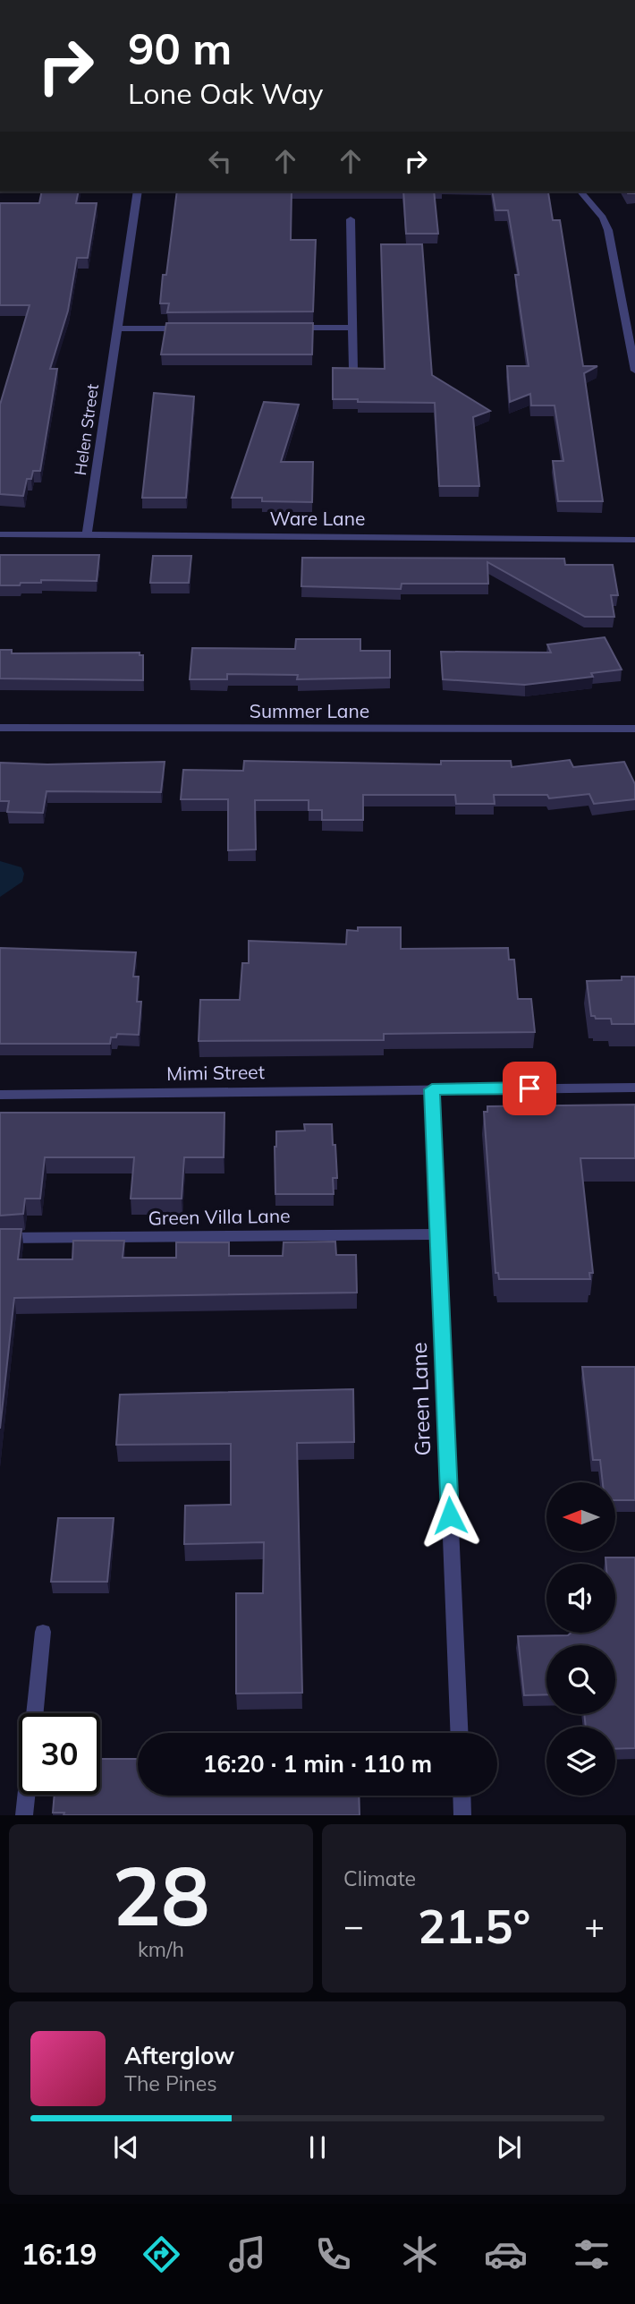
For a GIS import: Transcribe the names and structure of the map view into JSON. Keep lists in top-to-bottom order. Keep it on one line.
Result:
{"streets":{"street":["Helen Street","Ware Lane","Summer Lane","Mimi Street","Green Villa Lane","Green Lane"]},"crossings":[["Helen Street","Ware Lane"],["Mimi Street","Green Lane"],["Green Villa Lane","Green Lane"]],"north":"left","page":{"turn":["90 m","Lone Oak Way"],"limit":"30","trip":"16:20 · 1 min · 110 m","tile":[["28","km/h"],"Climate"],"heat":["−","21.5°","+"],"song":["Afterglow","The Pines"],"tabs":"16:19"}}
